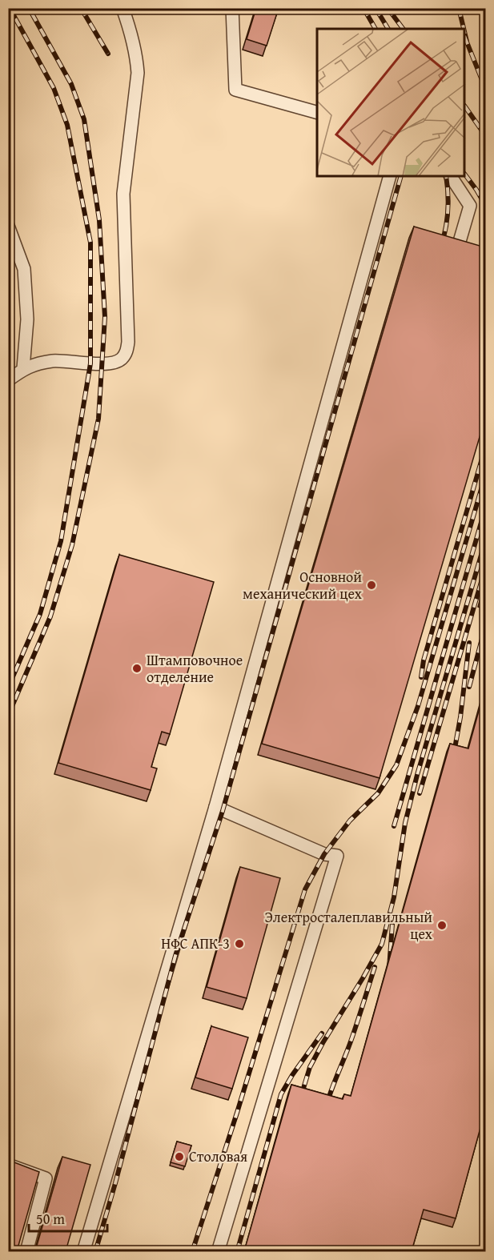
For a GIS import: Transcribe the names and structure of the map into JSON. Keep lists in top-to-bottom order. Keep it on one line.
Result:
{"places":["Основной механический цех","Штамповочное отделение","Электросталеплавильный цех","НФС АПК-3","Столовая"],"scale_bar":"50 m"}
